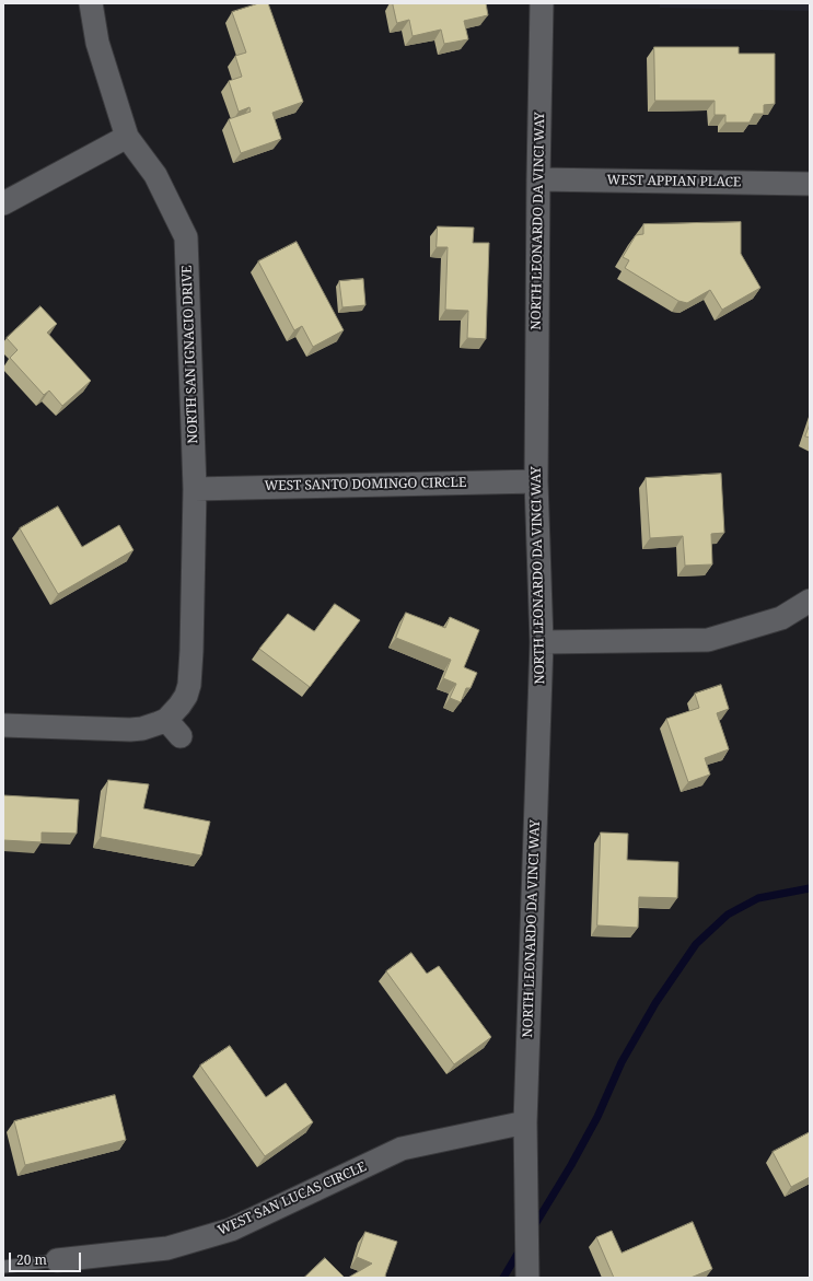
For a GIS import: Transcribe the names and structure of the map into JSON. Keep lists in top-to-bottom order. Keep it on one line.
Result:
{"streets":{"street":["WEST APPIAN PLACE","NORTH LEONARDO DA VINCI WAY","NORTH SAN IGNACIO DRIVE","WEST SANTO DOMINGO CIRCLE","WEST SAN LUCAS CIRCLE"]},"crossings":[["WEST APPIAN PLACE","NORTH LEONARDO DA VINCI WAY"],["NORTH LEONARDO DA VINCI WAY","WEST SANTO DOMINGO CIRCLE"],["NORTH LEONARDO DA VINCI WAY","WEST SAN LUCAS CIRCLE"],["NORTH SAN IGNACIO DRIVE","WEST SANTO DOMINGO CIRCLE"]],"scale_bar":"20 m"}
